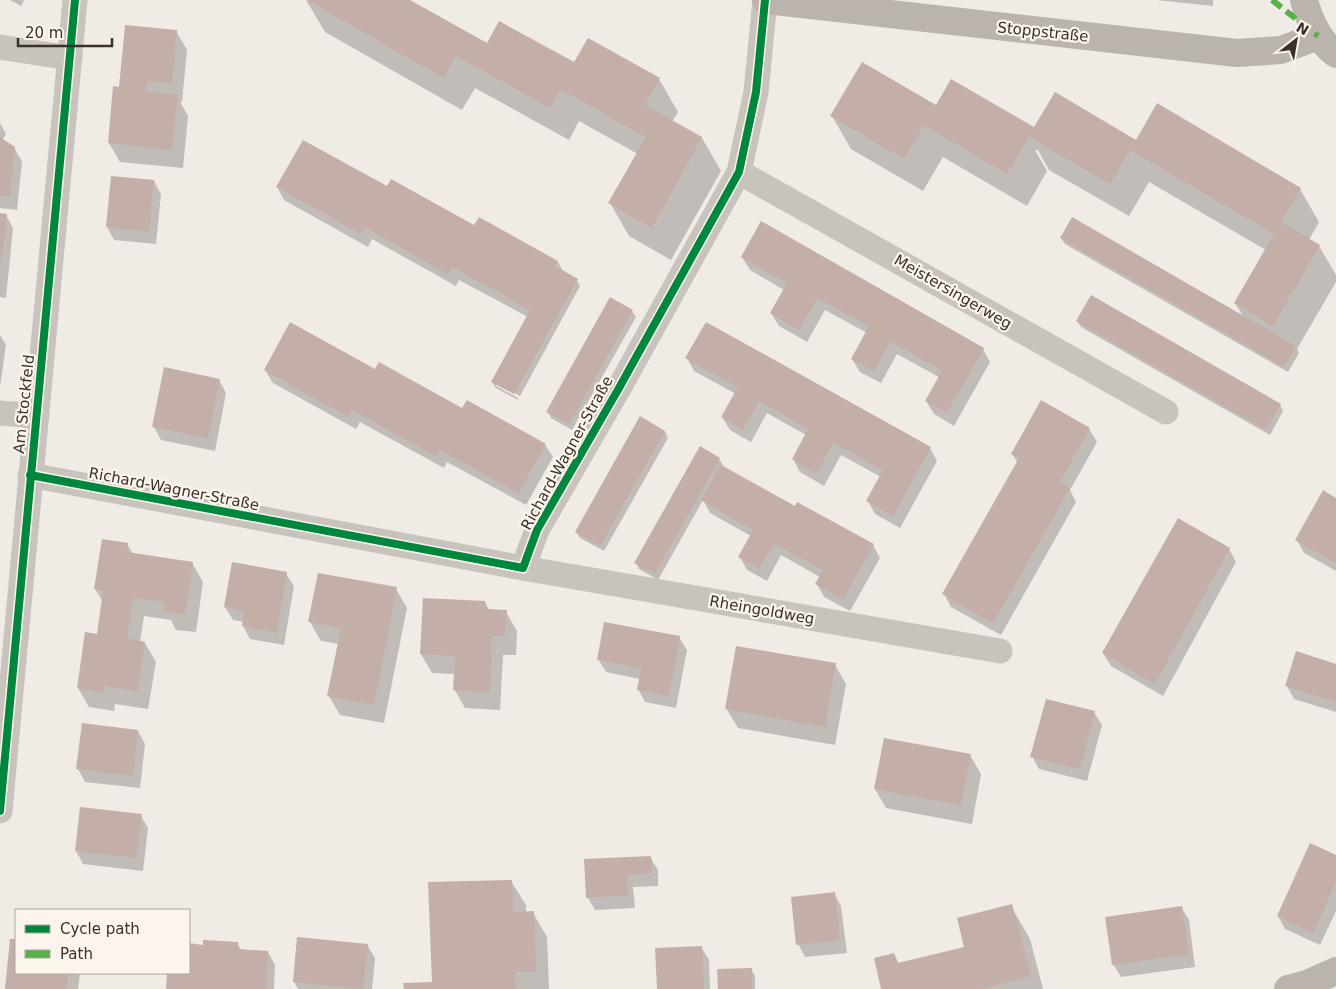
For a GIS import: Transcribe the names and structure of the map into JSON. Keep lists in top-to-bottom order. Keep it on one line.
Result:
{"streets":{"main road":["Stoppstraße"],"street":["Meistersingerweg","Am Stockfeld","Richard-Wagner-Straße","Rheingoldweg"]},"crossings":[["Stoppstraße","Richard-Wagner-Straße"],["Meistersingerweg","Richard-Wagner-Straße"],["Am Stockfeld","Richard-Wagner-Straße"],["Richard-Wagner-Straße","Rheingoldweg"]],"legend":["Cycle path","Path"],"scale_bar":"20 m","north":"top right"}
